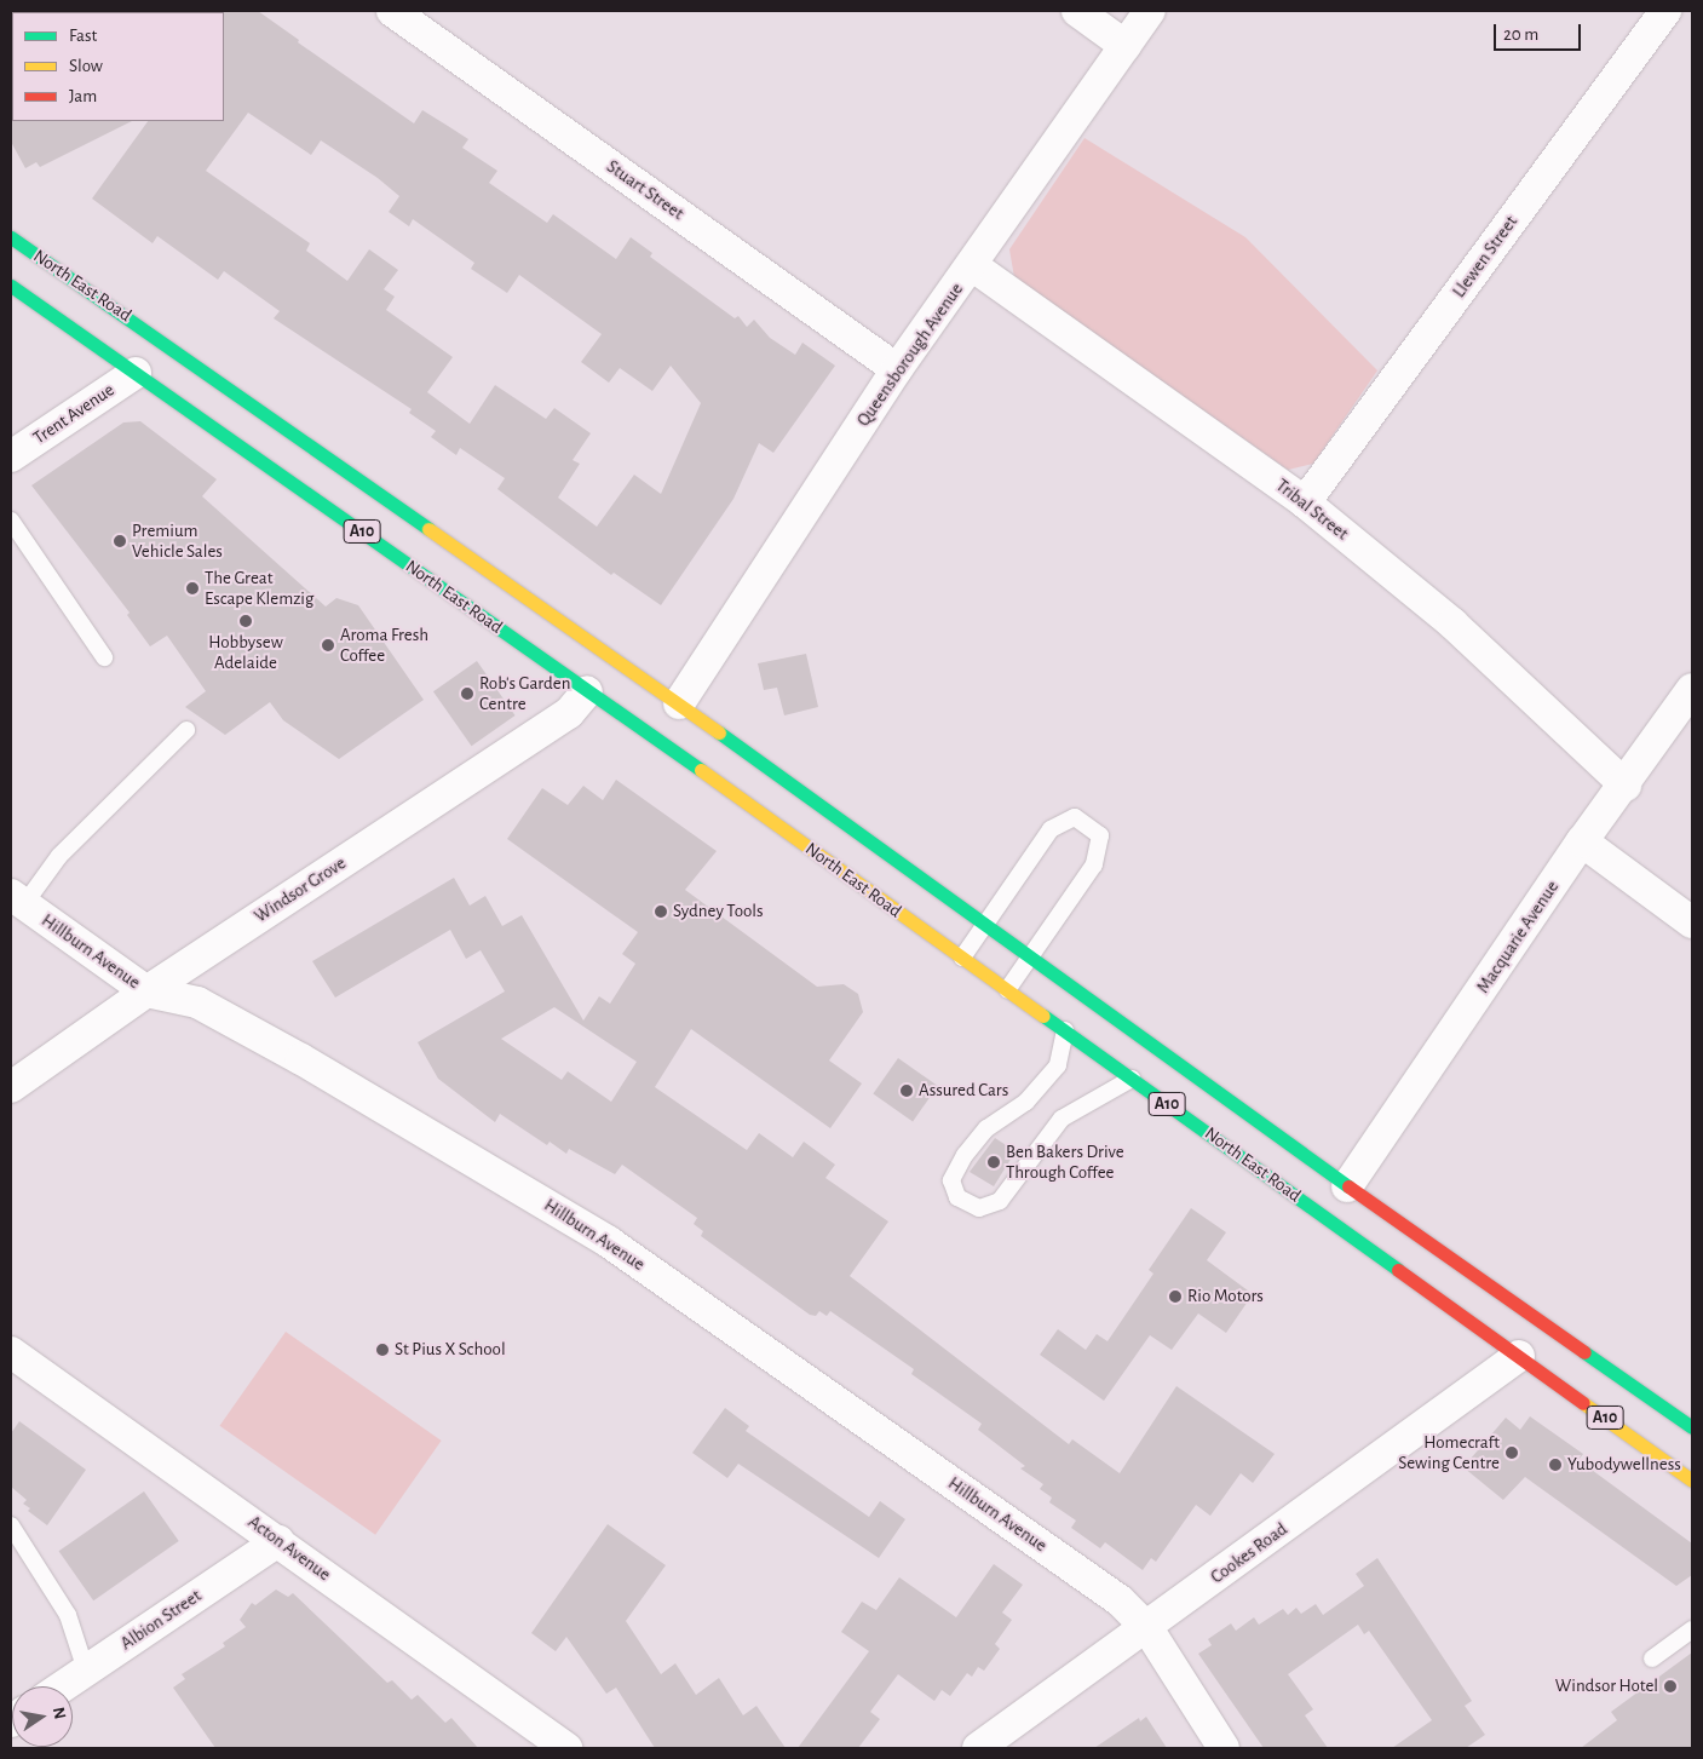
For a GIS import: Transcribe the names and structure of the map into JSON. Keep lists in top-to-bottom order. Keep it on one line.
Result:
{"streets":{"highway":["North East Road","A10"],"street":["Stuart Street","Llewen Street","Queensborough Avenue","Trent Avenue","Tribal Street","Windsor Grove","Macquarie Avenue","Hillburn Avenue","Acton Avenue","Cookes Road","Albion Street"]},"crossings":[["Stuart Street","Queensborough Avenue"],["Llewen Street","Tribal Street"],["North East Road","Queensborough Avenue"],["North East Road","Trent Avenue"],["North East Road","Windsor Grove"],["North East Road","Macquarie Avenue"],["North East Road","Cookes Road"],["Queensborough Avenue","Tribal Street"],["Tribal Street","Macquarie Avenue"],["Windsor Grove","Hillburn Avenue"],["Hillburn Avenue","Cookes Road"],["Acton Avenue","Albion Street"]],"places":["Premium Vehicle Sales","The Great Escape Klemzig","Hobbysew Adelaide","Aroma Fresh Coffee","Rob's Garden Centre","Sydney Tools","Assured Cars","Ben Bakers Drive Through Coffee","Rio Motors","St Pius X School","Homecraft Sewing Centre","Yubodywellness","Windsor Hotel"],"legend":["Fast","Slow","Jam"],"scale_bar":"20 m","north":"right"}
